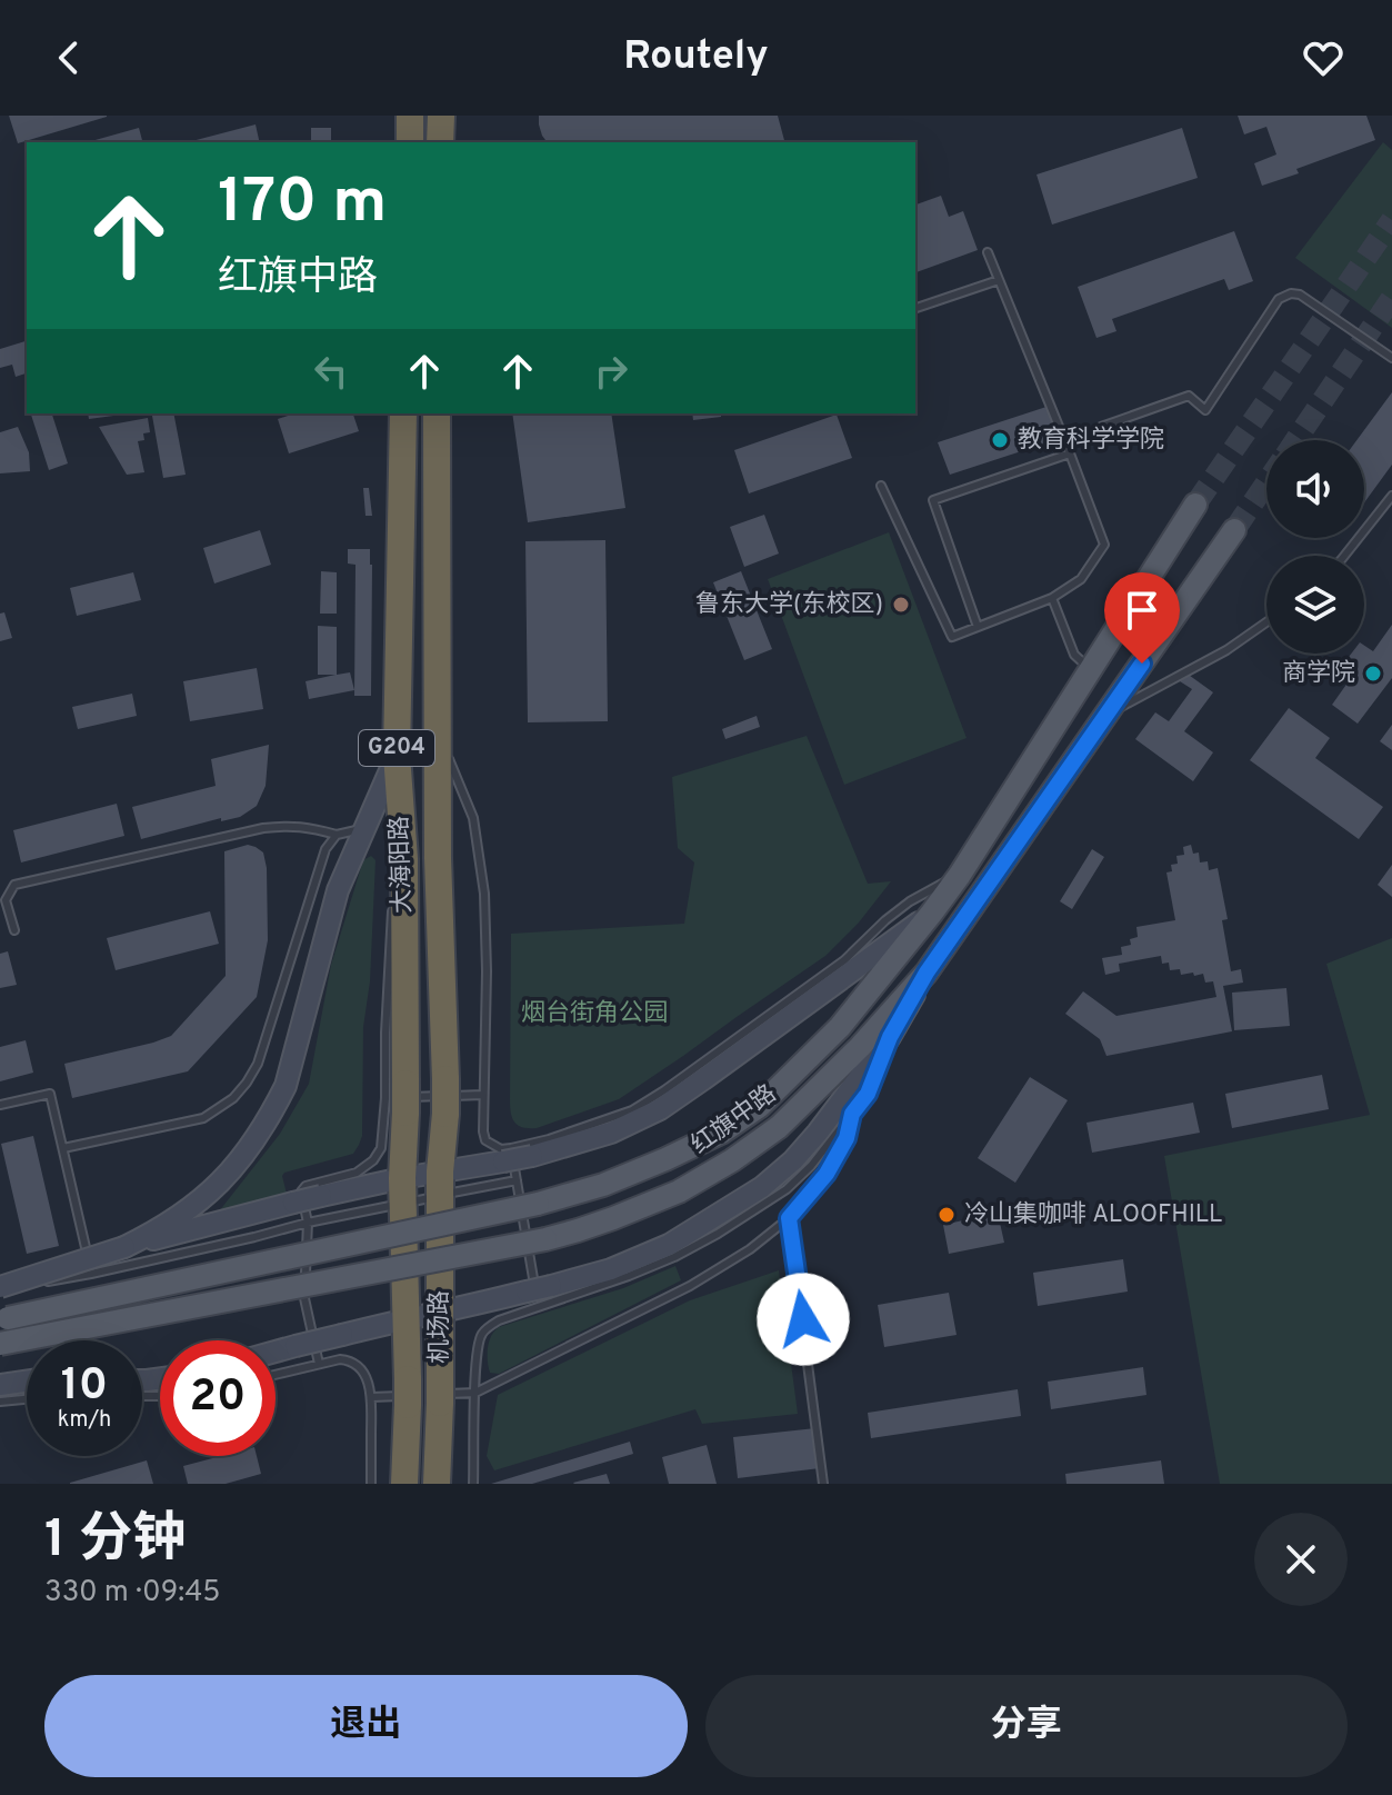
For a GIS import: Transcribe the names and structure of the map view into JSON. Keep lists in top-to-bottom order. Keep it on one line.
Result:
{"streets":{"highway":["G204","大海阳路","机场路"],"main road":["红旗中路"]},"crossings":[["大海阳路","机场路"]],"parks":["烟台街角公园"],"places":["教育科学学院","鲁东大学(东校区)","商学院","冷山集咖啡 ALOOFHILL"],"page":{"header":"Routely","turn":["170 m","红旗中路"],"speed":"10 km/h","limit":"20","heading":["1 分钟","330 m · 09:45"],"buttons":["退出","分享"]}}
